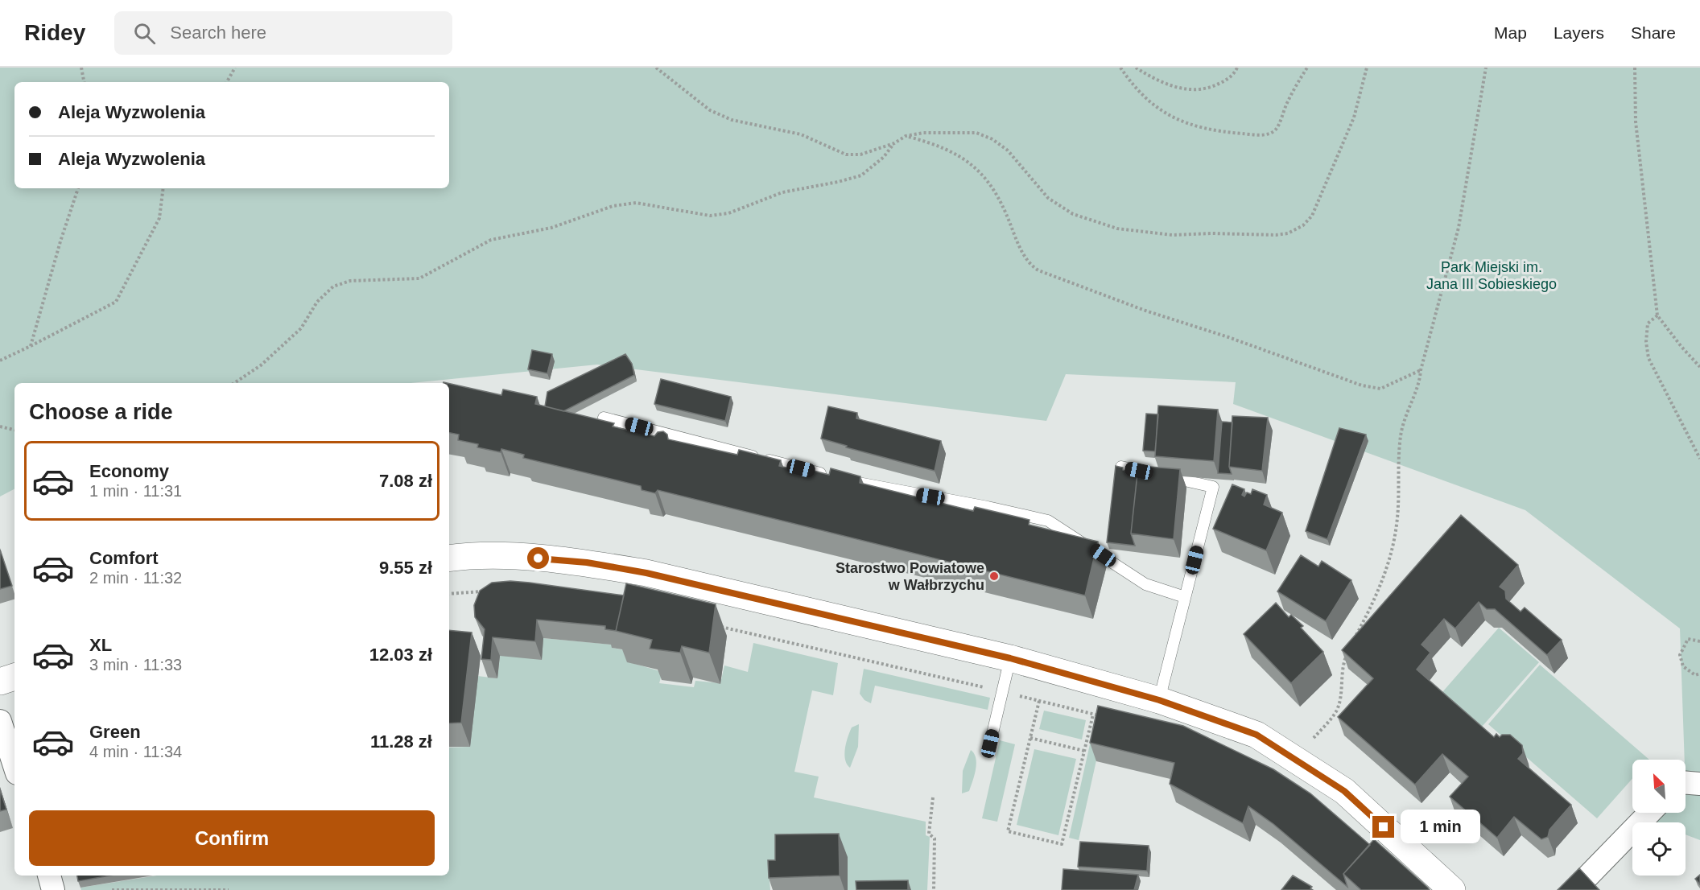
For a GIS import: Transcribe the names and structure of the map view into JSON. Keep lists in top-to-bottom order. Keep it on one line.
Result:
{"parks":["Park Miejski im. Jana III Sobieskiego"],"places":["Starostwo Powiatowe w Wałbrzychu"],"north":"top left","page":{"header":"Ridey","search":"Search here","nav":["Map","Layers","Share"],"banner":["Aleja Wyzwolenia","Aleja Wyzwolenia"],"heading":"Choose a ride","list":[{"name":"Economy","note":"1 min · 11:31","value":"7.08 zł"},{"name":"Comfort","note":"2 min · 11:32","value":"9.55 zł"},{"name":"XL","note":"3 min · 11:33","value":"12.03 zł"},{"name":"Green","note":"4 min · 11:34","value":"11.28 zł"}],"buttons":"Confirm","bubble":"1 min"}}
